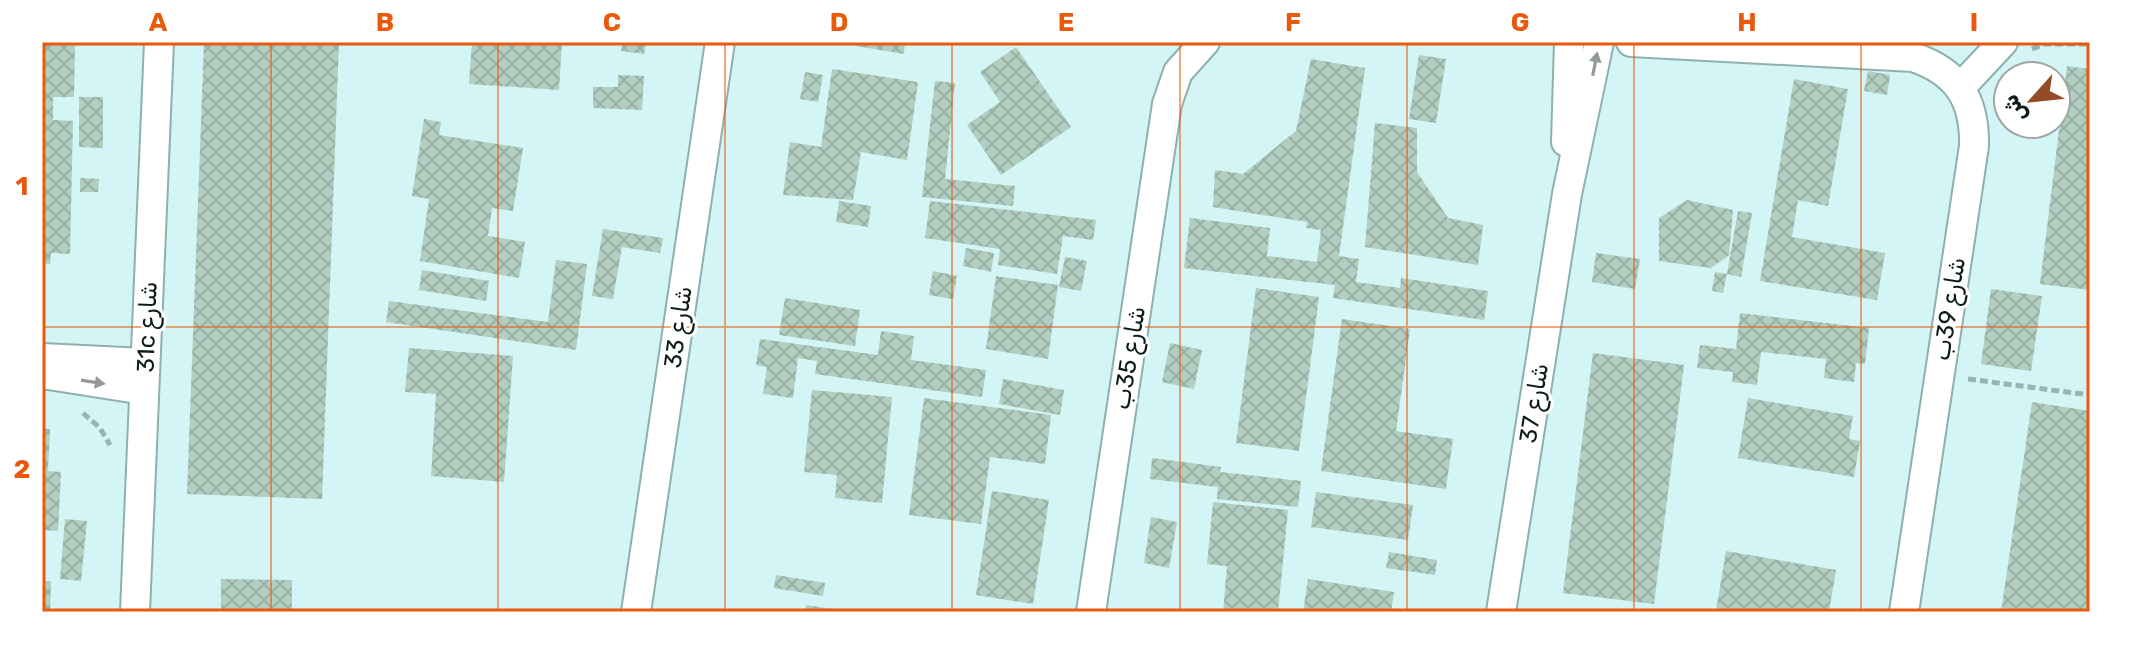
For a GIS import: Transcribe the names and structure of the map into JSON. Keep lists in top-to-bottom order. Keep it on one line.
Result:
{"streets":{"street":["شارع 39ب","31c شارع","شارع 33","شارع 35ب","شارع 37"]},"north":"bottom left","grid":{"columns":["A","B","C","D","E","F","G","H","I"],"rows":["1","2"]}}
